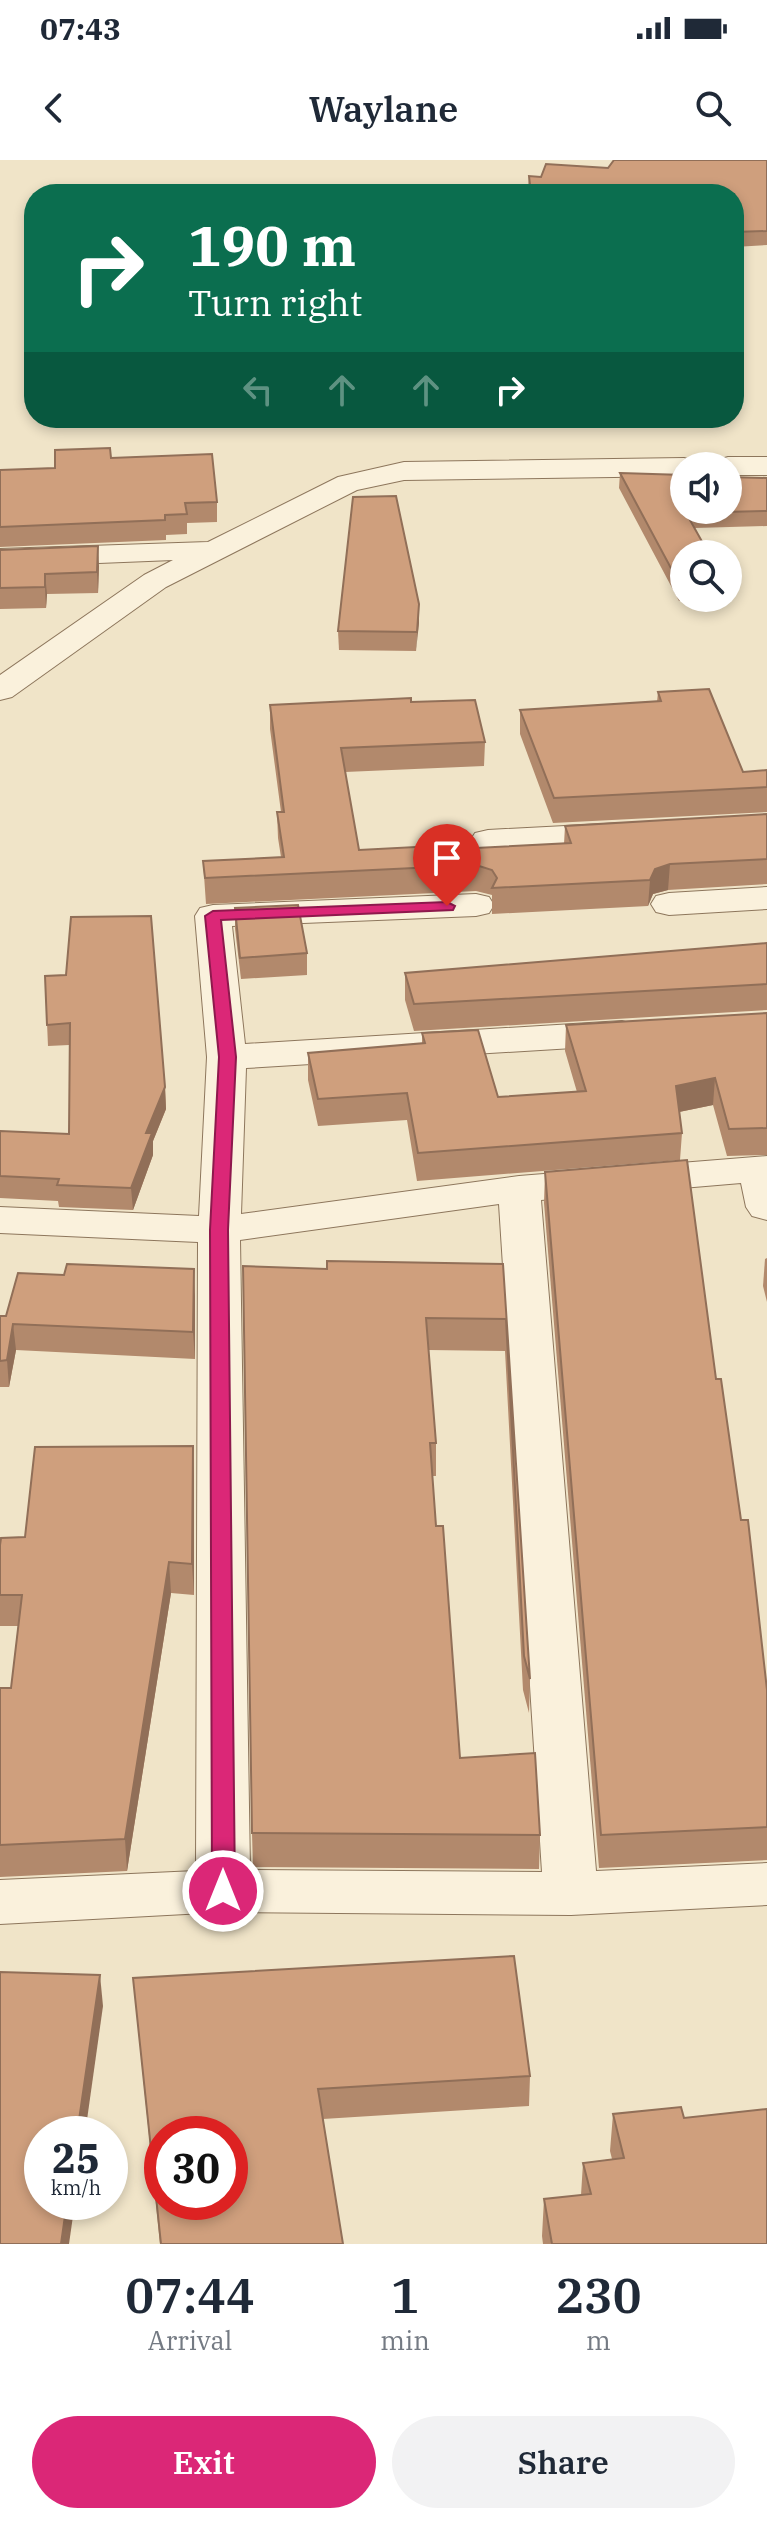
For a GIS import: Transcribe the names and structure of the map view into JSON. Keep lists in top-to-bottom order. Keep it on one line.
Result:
{"page":{"status":"07:43","header":"Waylane","turn":["190 m","Turn right"],"speed":"25 km/h","limit":"30","eta":["07:44","Arrival","1","min","230","m"],"buttons":["Exit","Share"]}}
